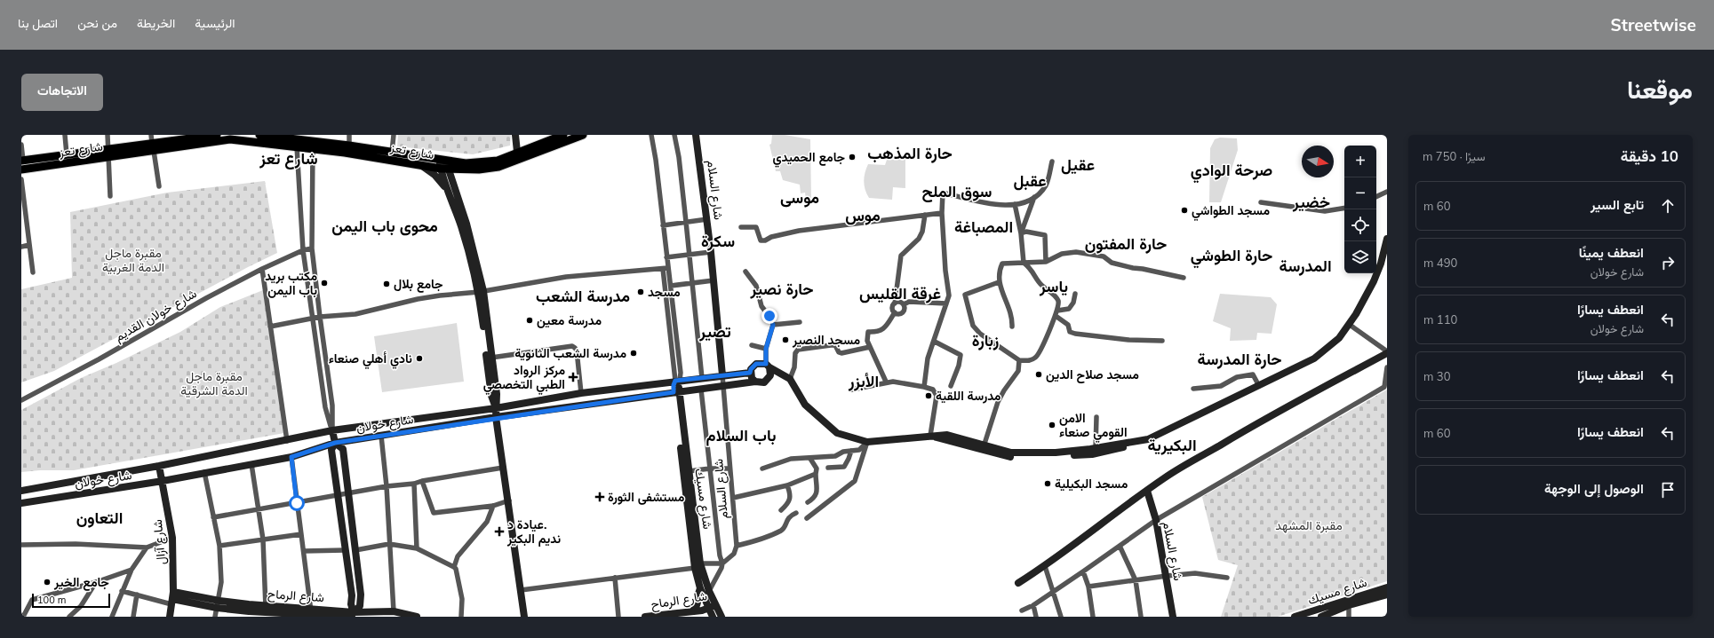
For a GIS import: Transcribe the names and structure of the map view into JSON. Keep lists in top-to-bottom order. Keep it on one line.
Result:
{"streets":{"main road":["شارع تعز"],"street":["شارع السلام","شارع خولان القديم","شارع خولان","شارع مسيك","شارع آزال","شارع الرماح"]},"crossings":[["شارع السلام","شارع خولان"],["شارع خولان","شارع مسيك"],["شارع خولان","شارع آزال"],["شارع مسيك","شارع الرماح"],["شارع آزال","شارع الرماح"]],"districts":["حارة المذهب","شارع تعز","عقيل","صرحة الوادي","عقبل","سوق الملح","موسى","خضير","موس","محوى باب اليمن","المصباغة","سكرة","حارة المفتون","حارة الطوشي","المدرسة","ياسر","حارة نصير","غرقة القليس","مدرسة الشعب","تصير","زبارة","حارة المدرسة","الأبزر","باب السلام","البكيرية","التعاون"],"parks":["مقبرة ماجل الدمة الغربية","مقبرة ماجل الدمة الشرقية","مقبرة المشهد"],"places":{"other":["جامع الحميدي","مسجد الطواشي","مكتب بريد باب اليمن","جامع بلال","مسجد","مدرسة معين","مسجد النصير","مدرسة الشعب الثانوية","نادي أهلي صنعاء","مسجد صلاح الدين","مدرسة اللقية","الامن القومي صنعاء","مسجد البكيلية","جامع الخير"],"health":["مركز الرواد الطبي التخصصي","مستشفى الثورة","عيادة د. نديم البكير"]},"scale_bar":"100 m","north":"right","page":{"header":"Streetwise","nav":["الرئيسية","الخريطة","من نحن","اتصل بنا"],"title":"موقعنا","buttons":"الاتجاهات","heading":["10 دقيقة","سيرًا · 750 m"],"map_buttons":["+","−"],"list":[["تابع السير","60 m"],["انعطف يمينًا","شارع خولان","490 m"],["انعطف يسارًا","شارع خولان","110 m"],["انعطف يسارًا","30 m"],["انعطف يسارًا","60 m"],"الوصول إلى الوجهة"],"scale":"100 m"}}
